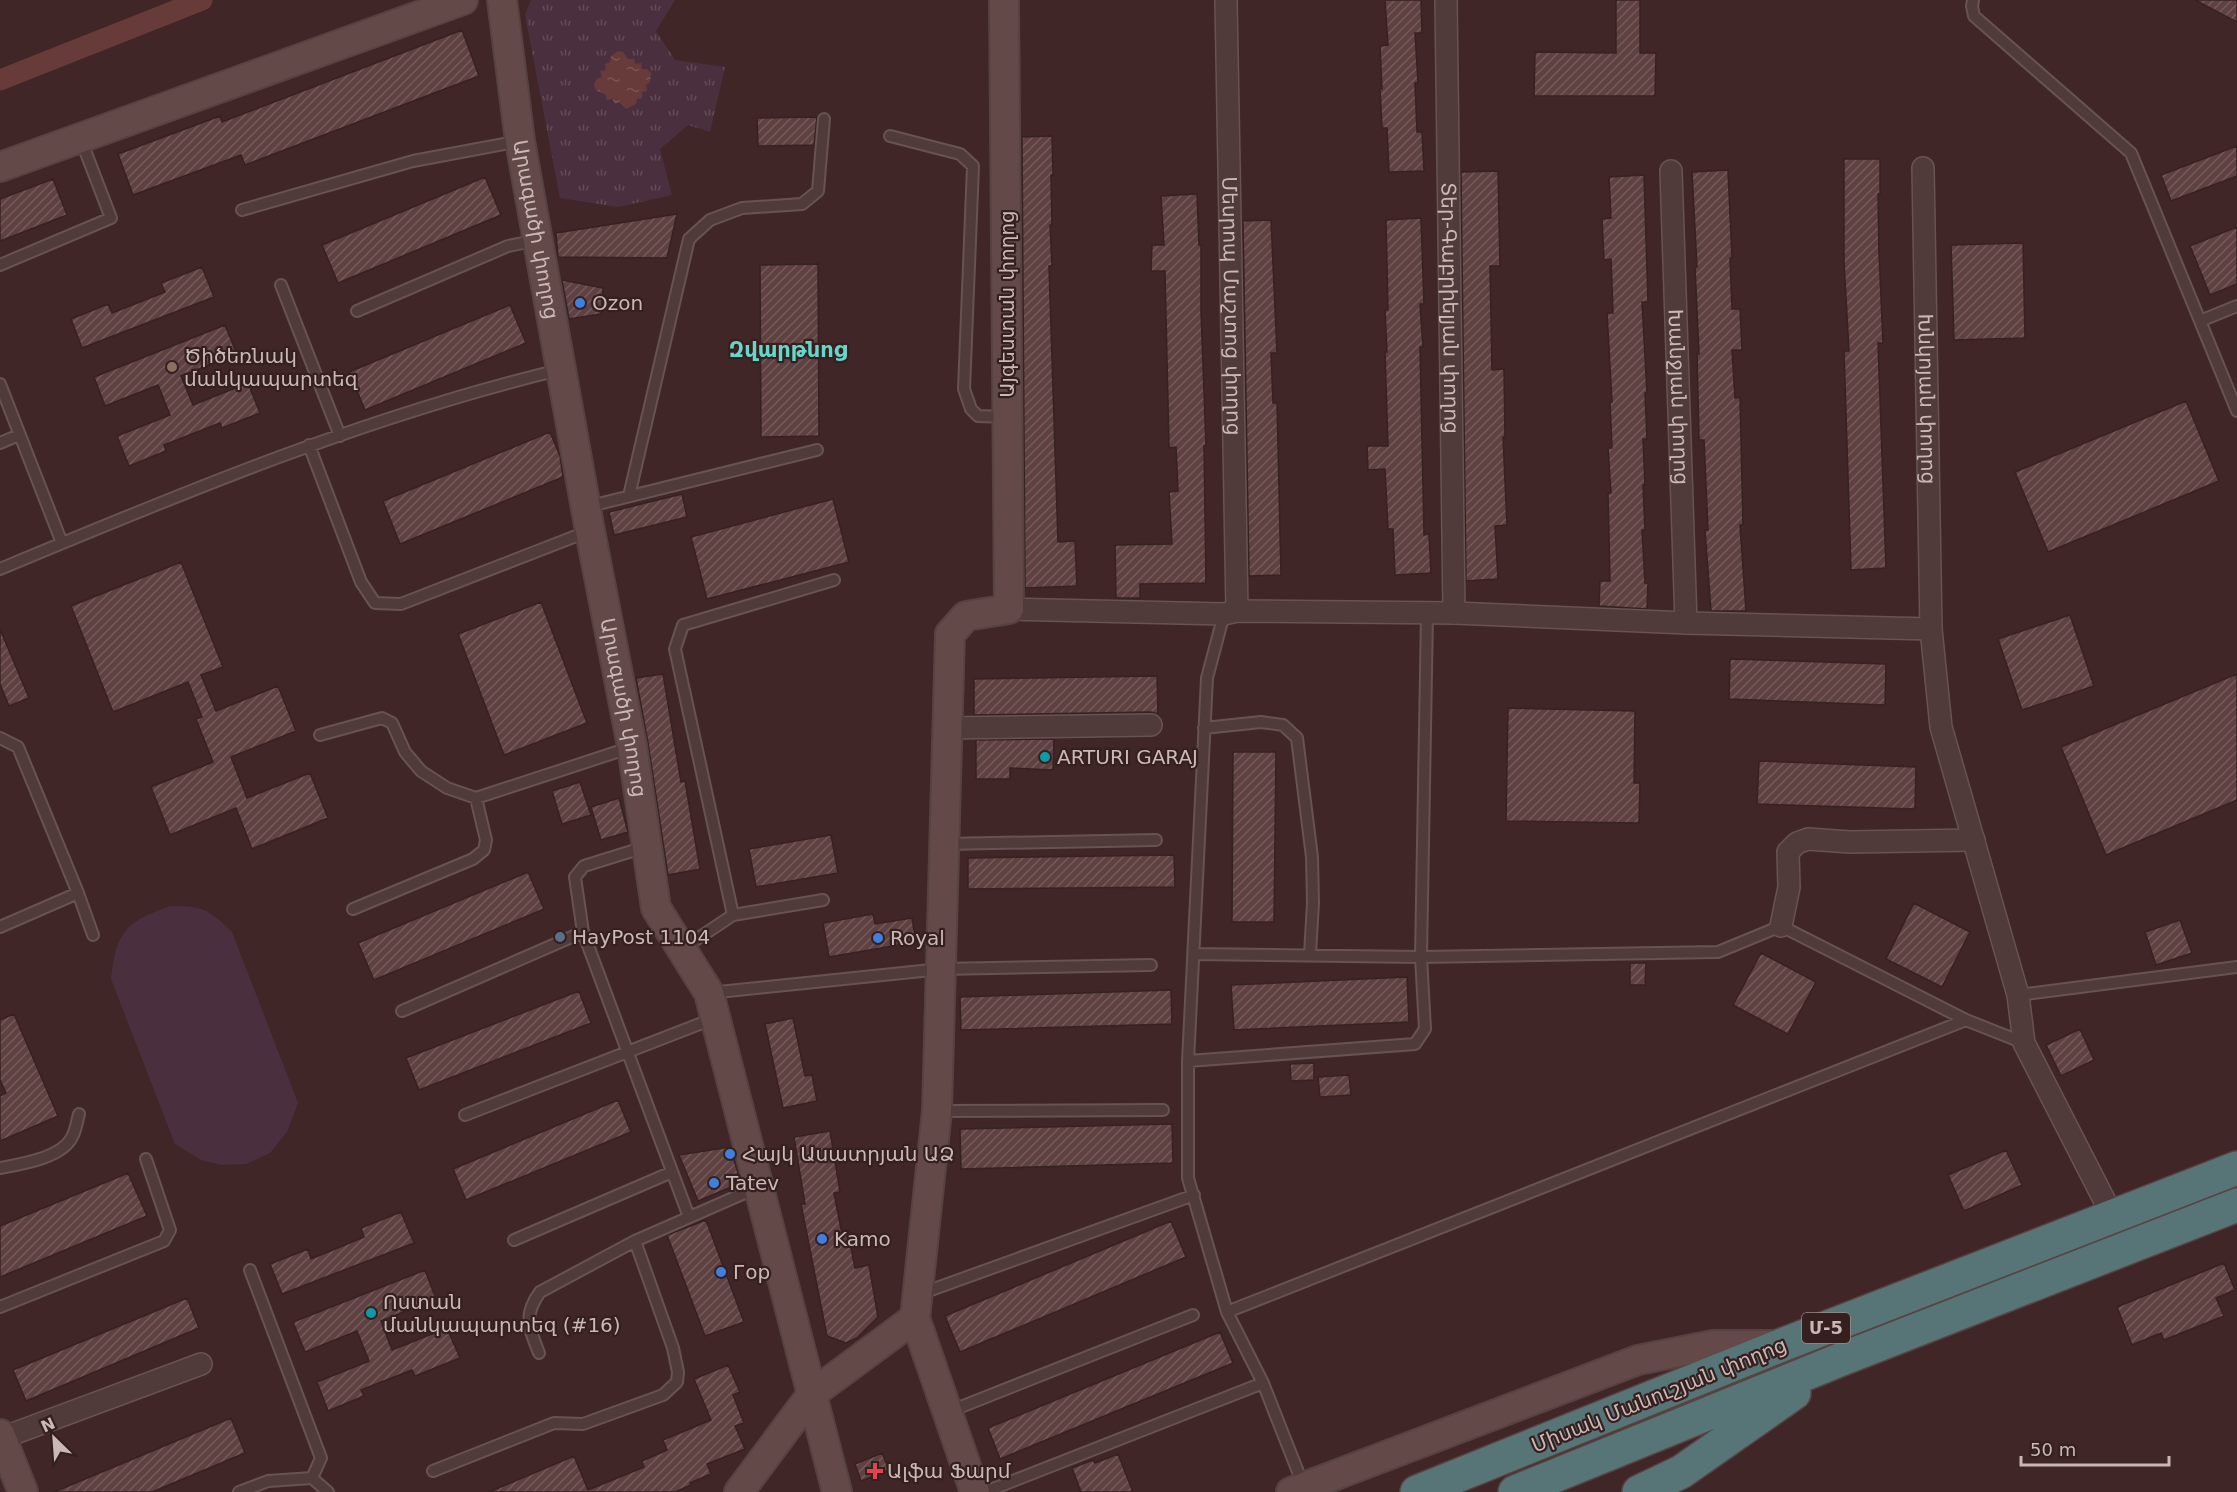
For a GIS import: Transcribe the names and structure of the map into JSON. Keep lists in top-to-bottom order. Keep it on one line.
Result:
{"streets":{"highway":["Մ-5","Միսակ Մանուշյան փողոց"],"street":["Արագածի փողոց","Այգեստան փողոց","Մեսրոպ Մաշտոց փողոց","Տեր-Գաբրիելյան փողոց","Խանջյան փողոց","Խնկոյան փողոց"]},"districts":["Զվարթնոց"],"places":{"other":["Ozon","Ծիծեռնակ մանկապարտեզ","ARTURI GARAJ","HayPost 1104","Royal","Հայկ Ասատրյան ԱՁ","Tatev","Kamo","Гор","Ոստան մանկապարտեզ (#16)"],"health":["Ալֆա Ֆարմ"]},"scale_bar":"50 m","north":"top left"}
